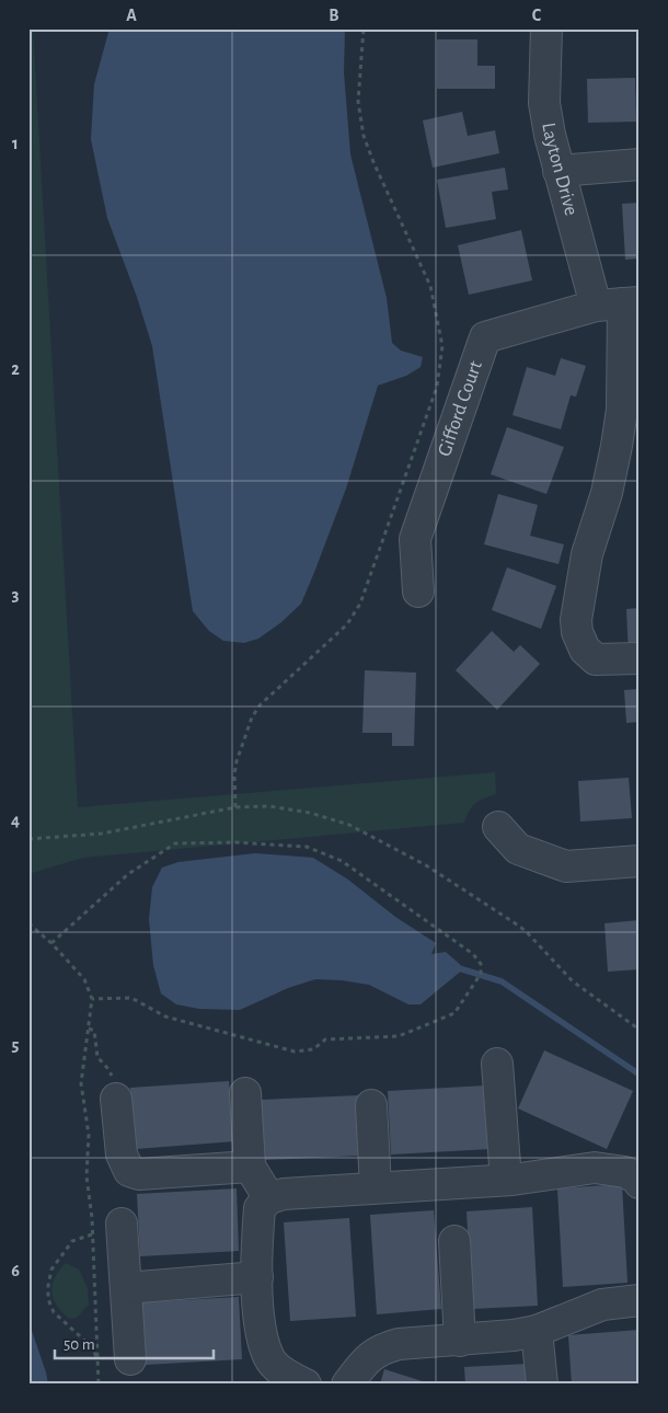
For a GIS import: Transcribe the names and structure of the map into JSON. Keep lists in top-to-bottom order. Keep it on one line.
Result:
{"streets":{"street":["Layton Drive","Gifford Court"]},"crossings":[["Layton Drive","Gifford Court"]],"scale_bar":"50 m","grid":{"columns":["A","B","C"],"rows":["1","2","3","4","5","6"]}}
